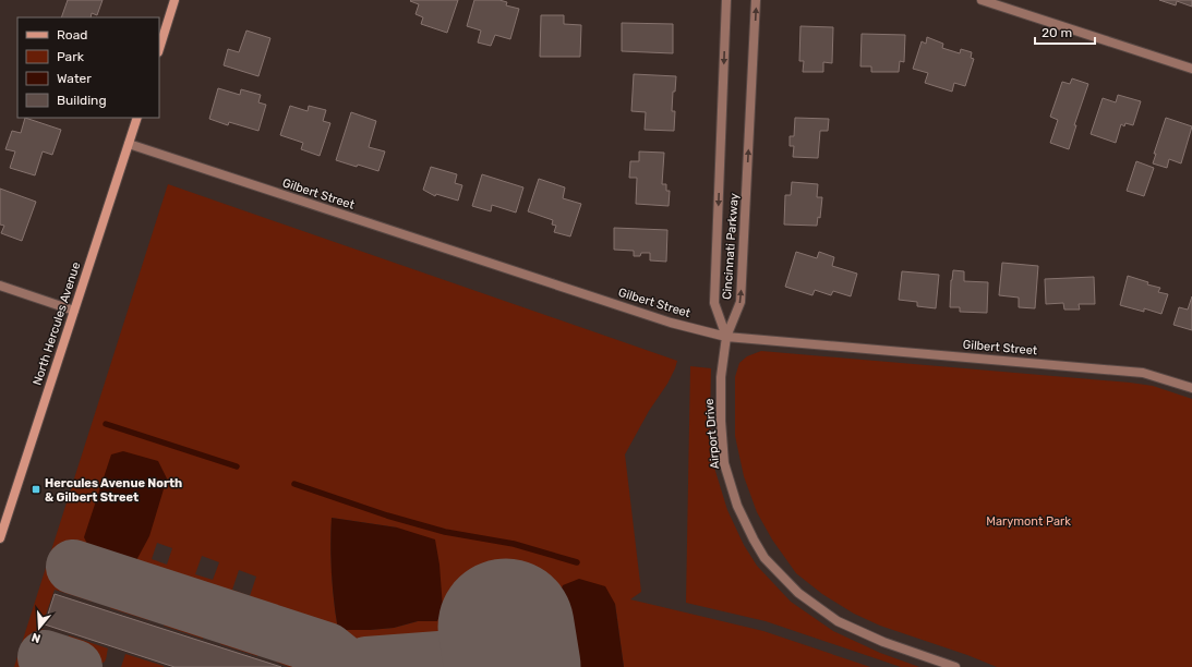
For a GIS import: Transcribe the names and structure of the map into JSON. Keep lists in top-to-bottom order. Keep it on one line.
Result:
{"streets":{"street":["Gilbert Street","Cincinnati Parkway","North Hercules Avenue","Airport Drive"]},"crossings":[["Gilbert Street","Cincinnati Parkway"],["Gilbert Street","North Hercules Avenue"],["Gilbert Street","Airport Drive"],["Cincinnati Parkway","Airport Drive"]],"parks":["Marymont Park"],"places":{"transit":["Hercules Avenue North & Gilbert Street"]},"legend":["Road","Park","Water","Building"],"scale_bar":"20 m","north":"bottom"}
